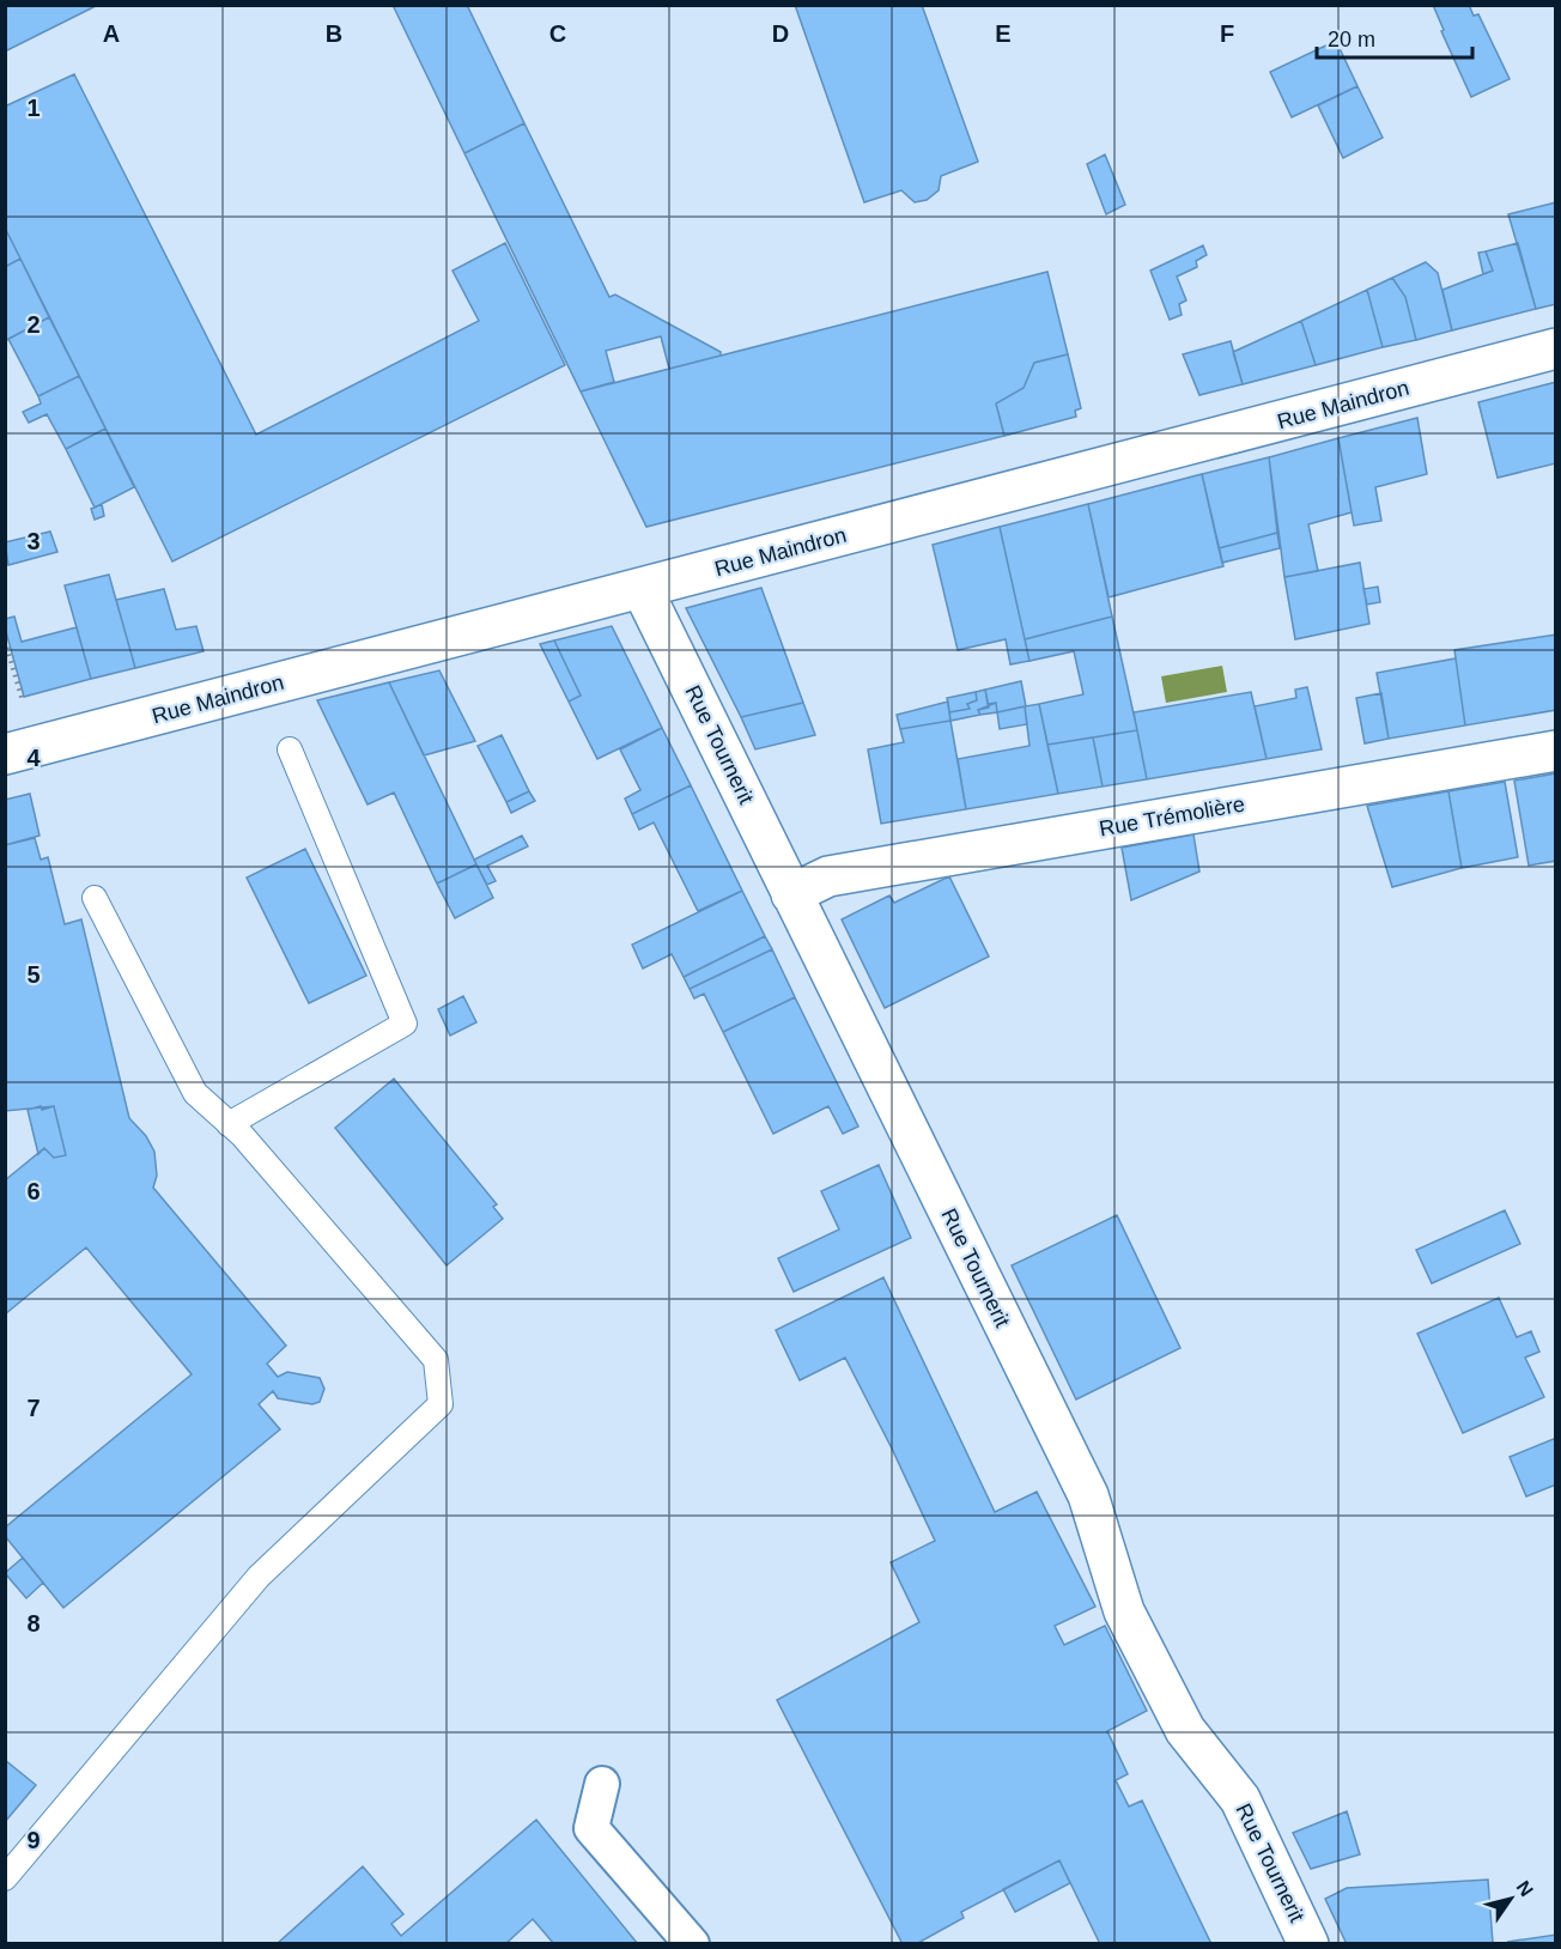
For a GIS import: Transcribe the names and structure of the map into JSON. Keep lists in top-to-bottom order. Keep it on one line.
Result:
{"streets":{"street":["Rue Maindron","Rue Tournerit","Rue Trémolière"]},"crossings":[["Rue Maindron","Rue Tournerit"],["Rue Tournerit","Rue Trémolière"]],"scale_bar":"20 m","north":"top right","grid":{"columns":["A","B","C","D","E","F"],"rows":["1","2","3","4","5","6","7","8","9"]}}
